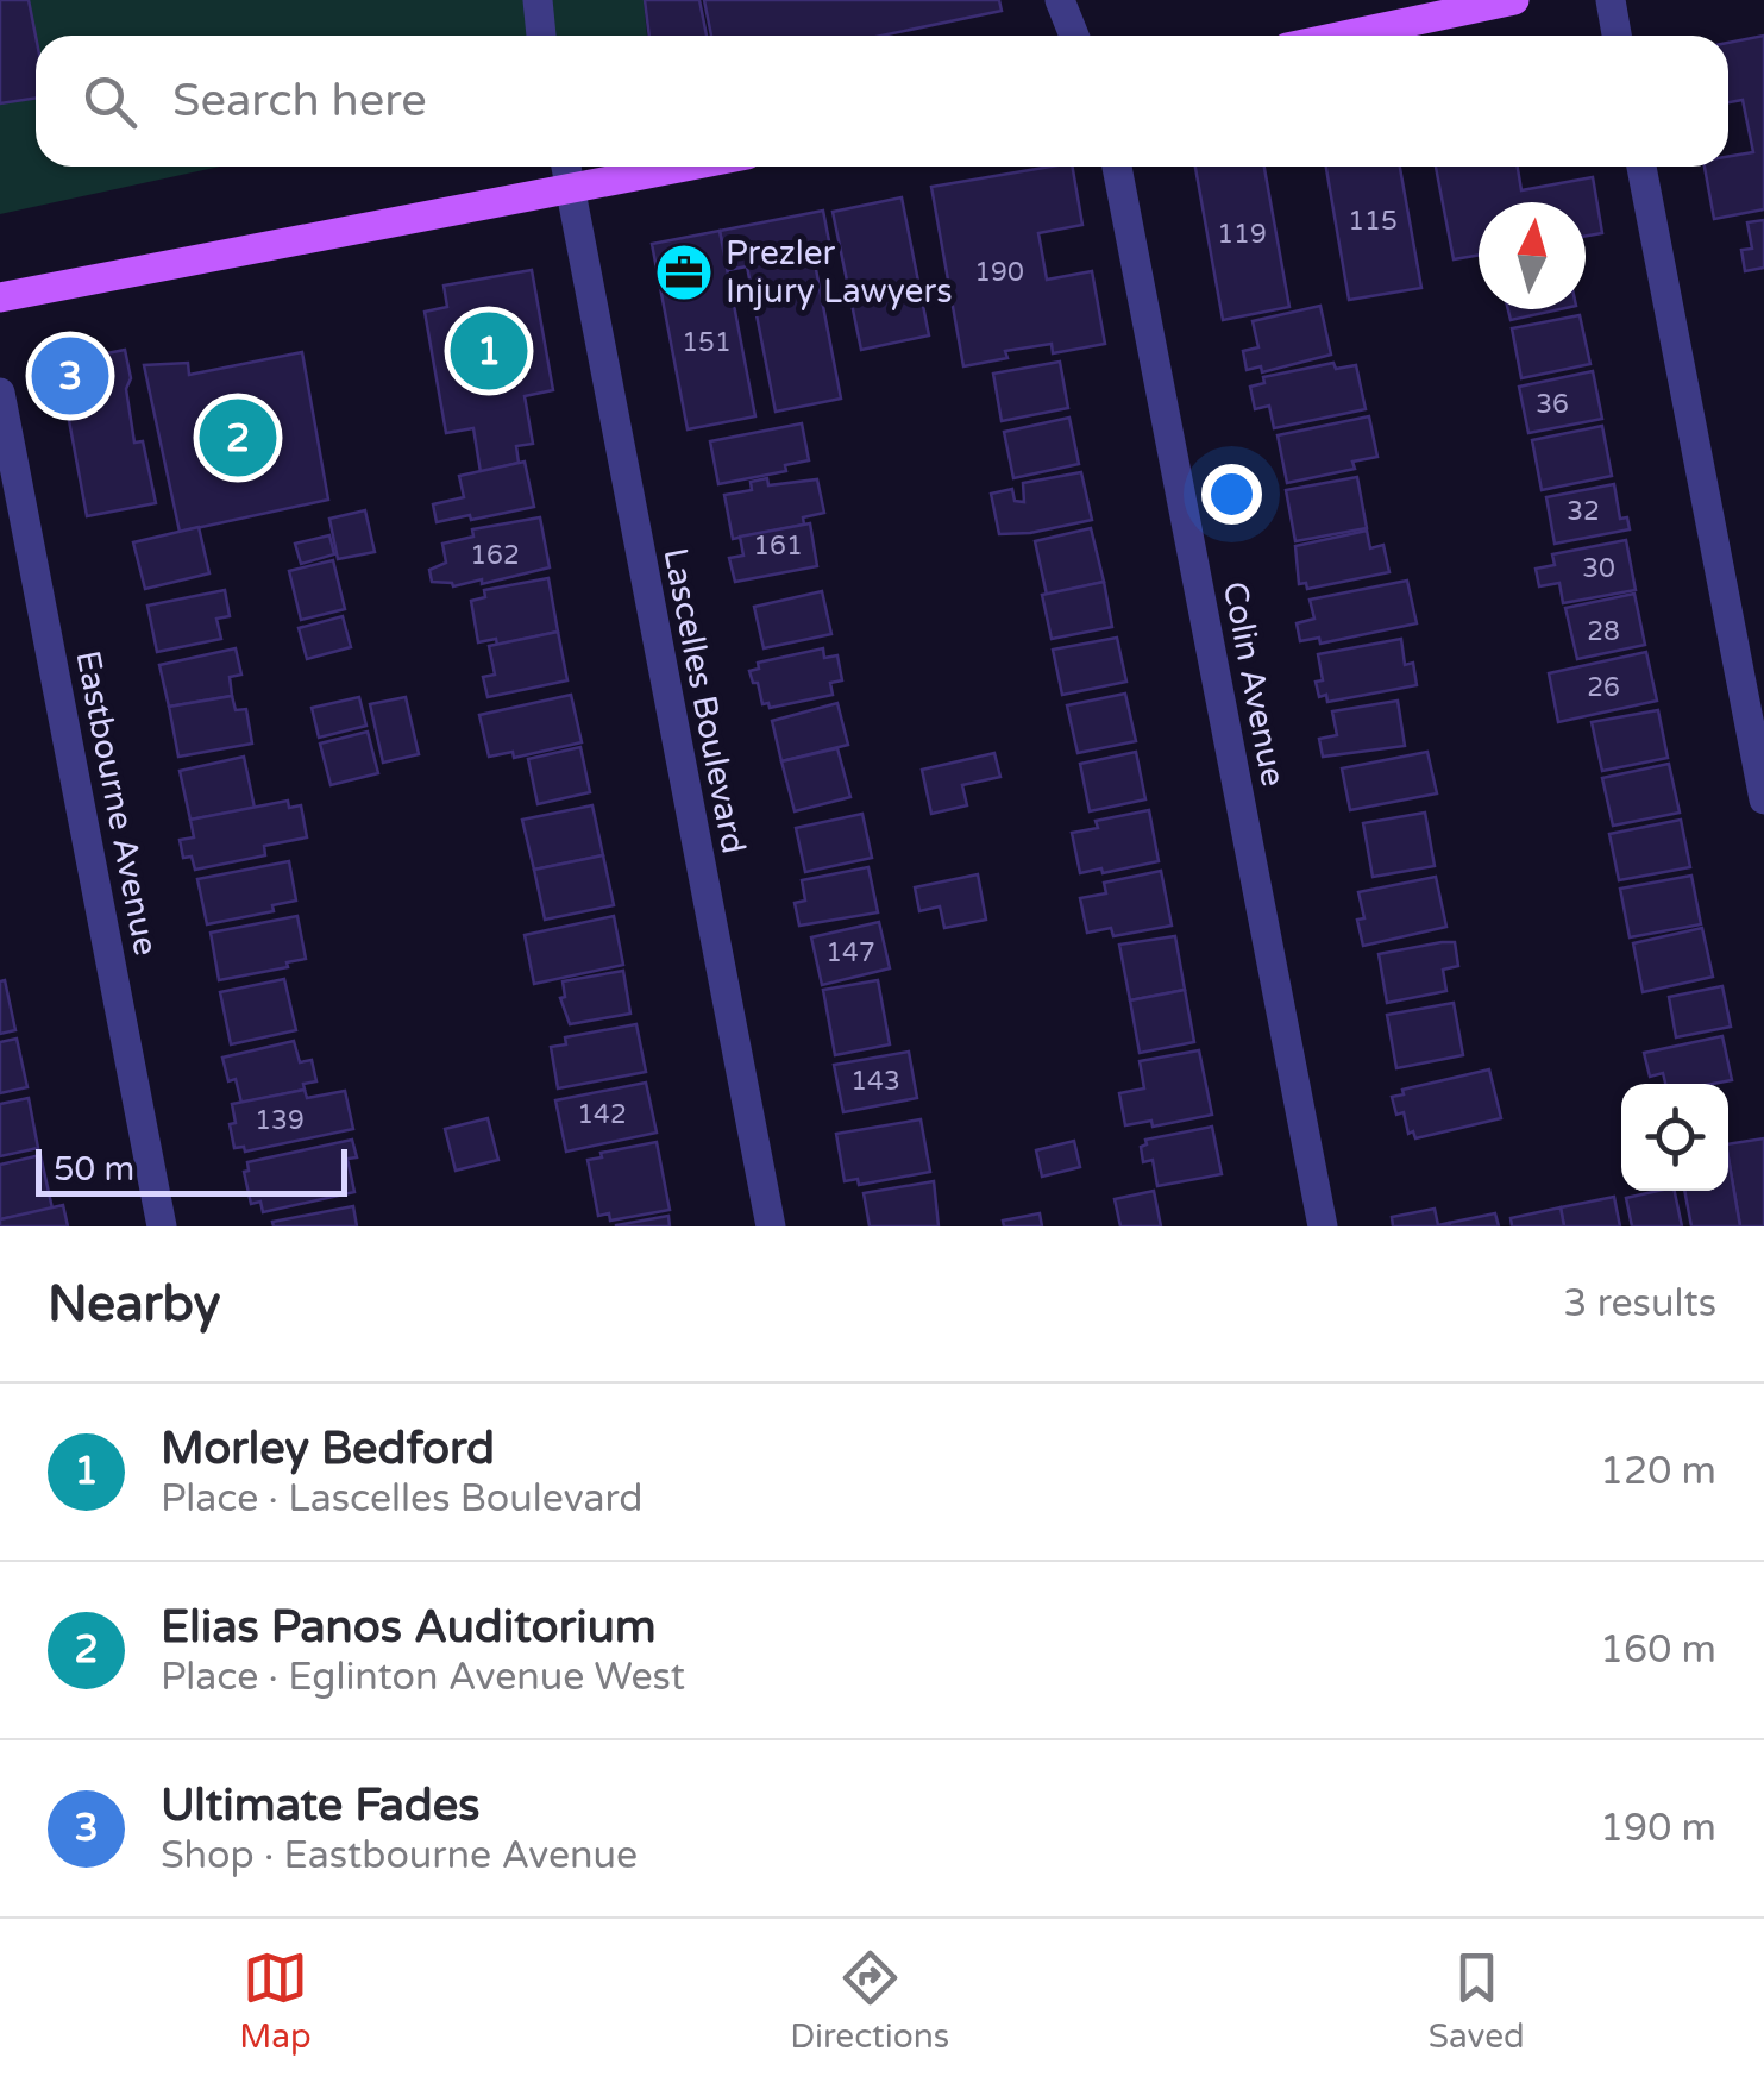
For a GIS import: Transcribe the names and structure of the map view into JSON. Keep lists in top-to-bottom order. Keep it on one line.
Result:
{"streets":{"street":["Colin Avenue","Lascelles Boulevard","Eastbourne Avenue"]},"places":{"office":["Prezler Injury Lawyers"]},"house_numbers":["115","119","190","151","36","32","161","162","30","28","26","147","143","142","139"],"scale_bar":"50 m","north":"top","page":{"search":"Search here","pins":["1","3","2"],"scale":"50 m","heading":["Nearby","3 results"],"list":[{"mark":"1","name":"Morley Bedford","note":"Place · Lascelles Boulevard","value":"120 m"},{"mark":"2","name":"Elias Panos Auditorium","note":"Place · Eglinton Avenue West","value":"160 m"},{"mark":"3","name":"Ultimate Fades","note":"Shop · Eastbourne Avenue","value":"190 m"}],"nav":["Map","Directions","Saved"]}}
